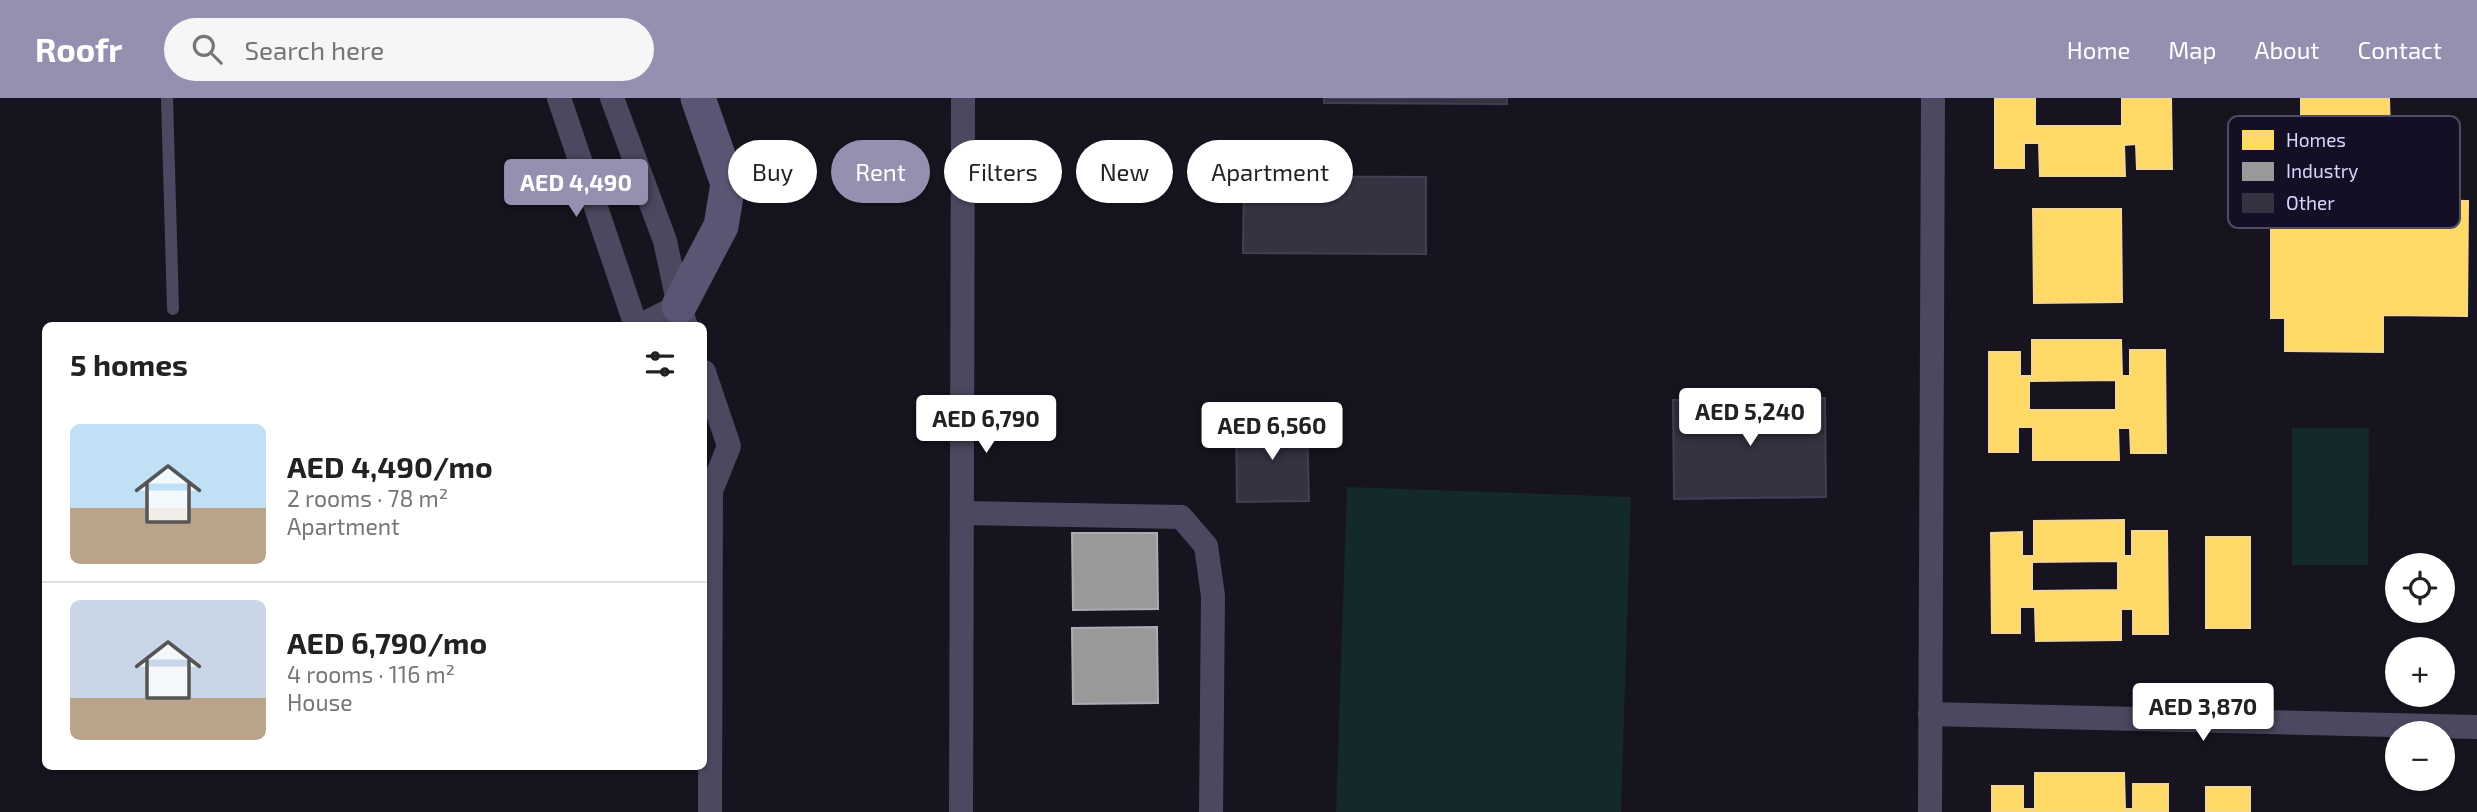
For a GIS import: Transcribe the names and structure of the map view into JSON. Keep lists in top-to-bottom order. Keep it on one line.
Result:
{"legend":["Homes","Industry","Other"],"page":{"header":"Roofr","search":"Search here","nav":["Home","Map","About","Contact"],"chip":["Buy","Rent","Filters","New","Apartment"],"price":["AED 4,490","AED 5,240","AED 6,790","AED 6,560","AED 3,870"],"heading":"5 homes","list":[{"name":"AED 4,490/mo","note":"2 rooms · 78 m² · Apartment"},{"name":"AED 6,790/mo","note":"4 rooms · 116 m² · House"}],"map_buttons":["+","−"]}}
